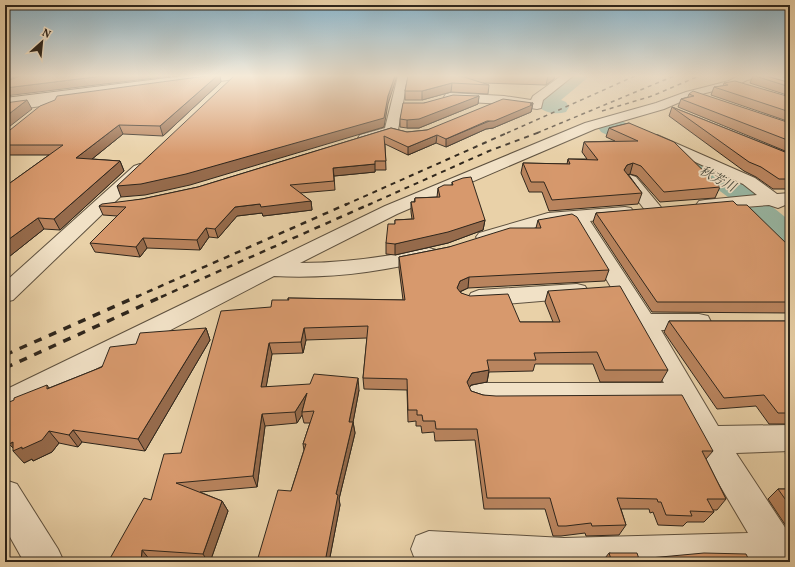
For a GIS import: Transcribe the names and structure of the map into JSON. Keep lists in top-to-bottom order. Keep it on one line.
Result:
{"water":["秋芳川"],"north":"top right"}
